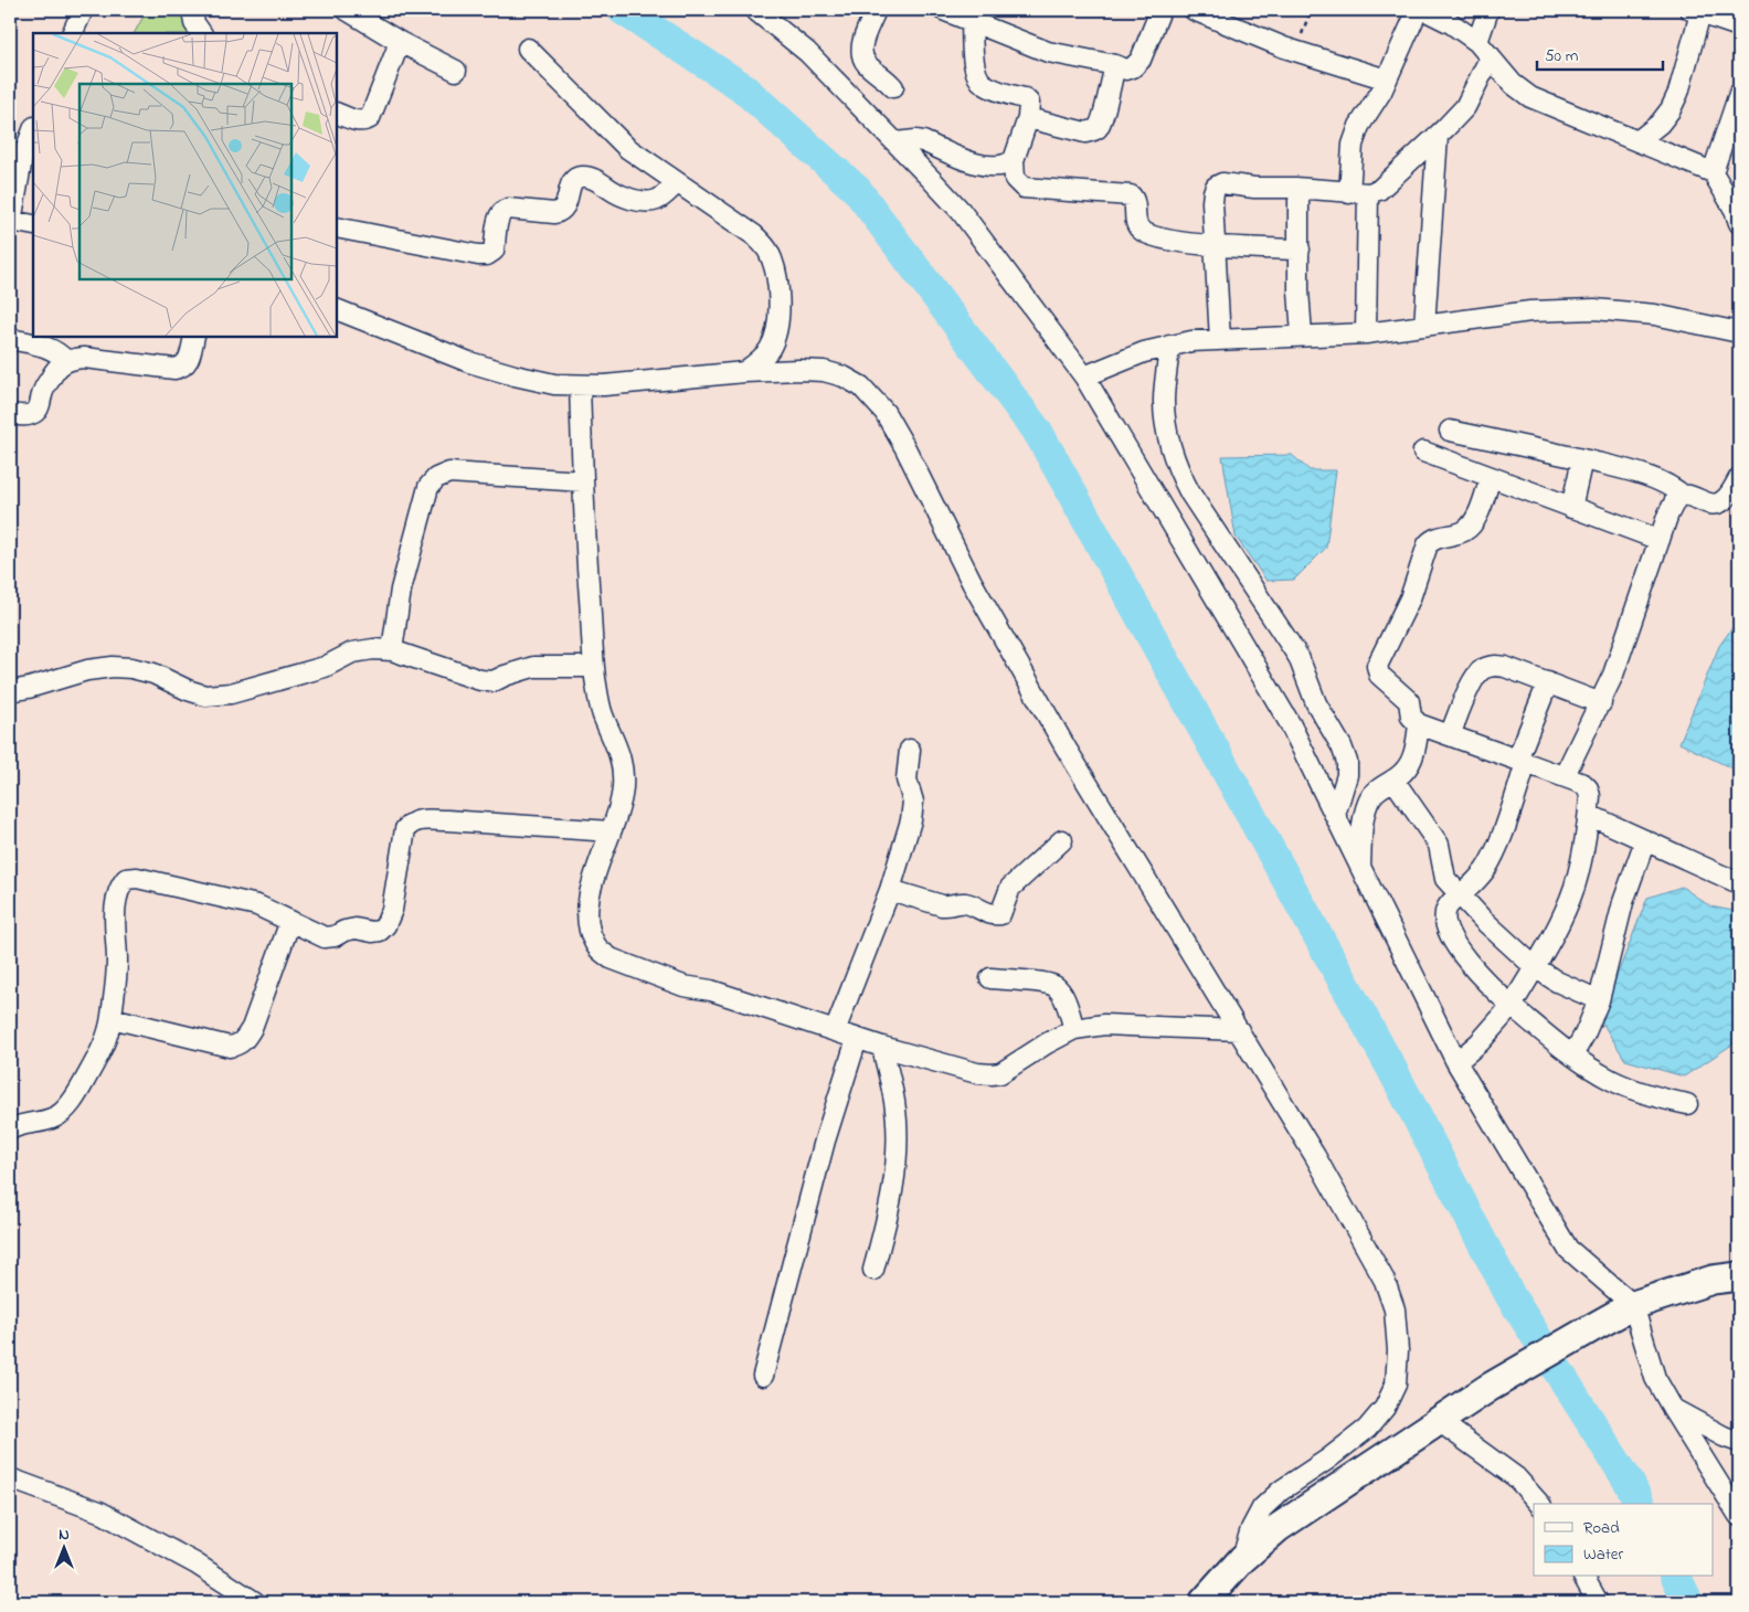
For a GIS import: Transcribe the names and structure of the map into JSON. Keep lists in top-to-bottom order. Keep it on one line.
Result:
{"legend":["Road","Water"],"scale_bar":"50 m","north":"top"}
